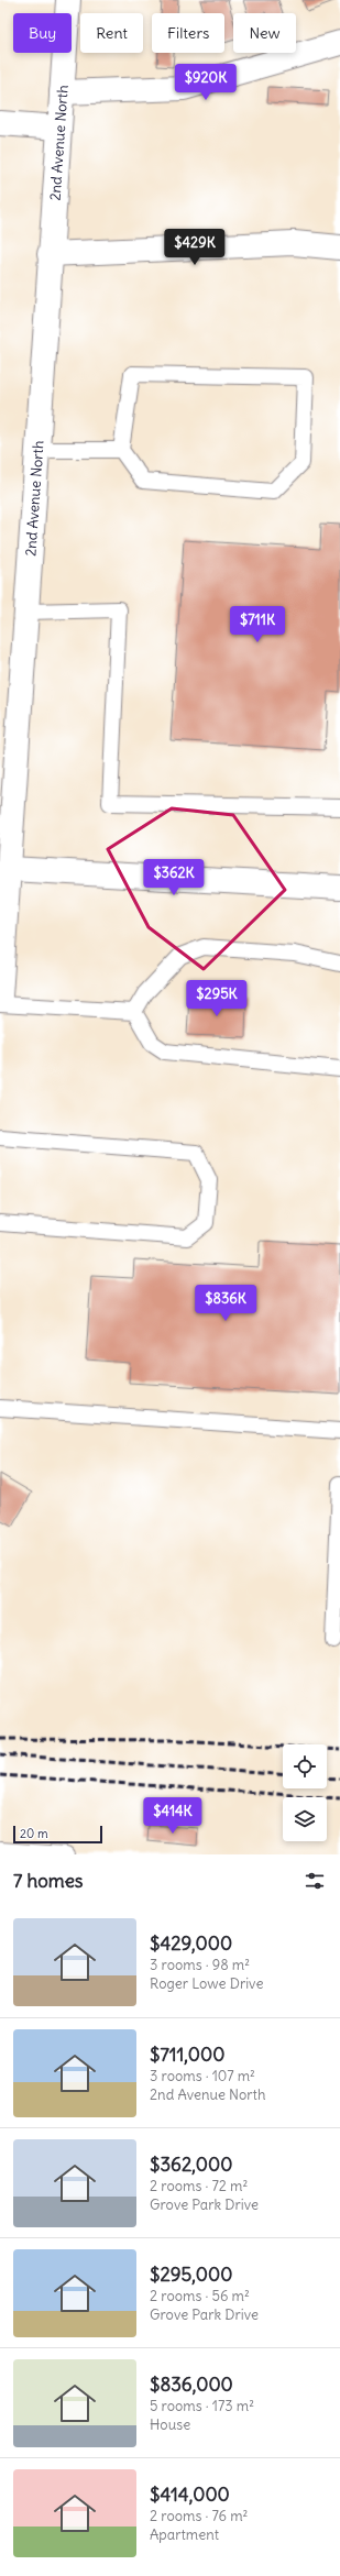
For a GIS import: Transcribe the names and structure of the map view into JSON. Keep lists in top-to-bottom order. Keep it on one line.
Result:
{"streets":{"street":["2nd Avenue North"]},"scale_bar":"20 m","page":{"chip":["Buy","Rent","Filters","New"],"price":["$920K","$429K","$711K","$362K","$295K","$836K","$414K"],"scale":"20 m","heading":"7 homes","list":[{"name":"$429,000","note":"3 rooms · 98 m² · Roger Lowe Drive"},{"name":"$711,000","note":"3 rooms · 107 m² · 2nd Avenue North"},{"name":"$362,000","note":"2 rooms · 72 m² · Grove Park Drive"},{"name":"$295,000","note":"2 rooms · 56 m² · Grove Park Drive"},{"name":"$836,000","note":"5 rooms · 173 m² · House"},{"name":"$414,000","note":"2 rooms · 76 m² · Apartment"}]}}
